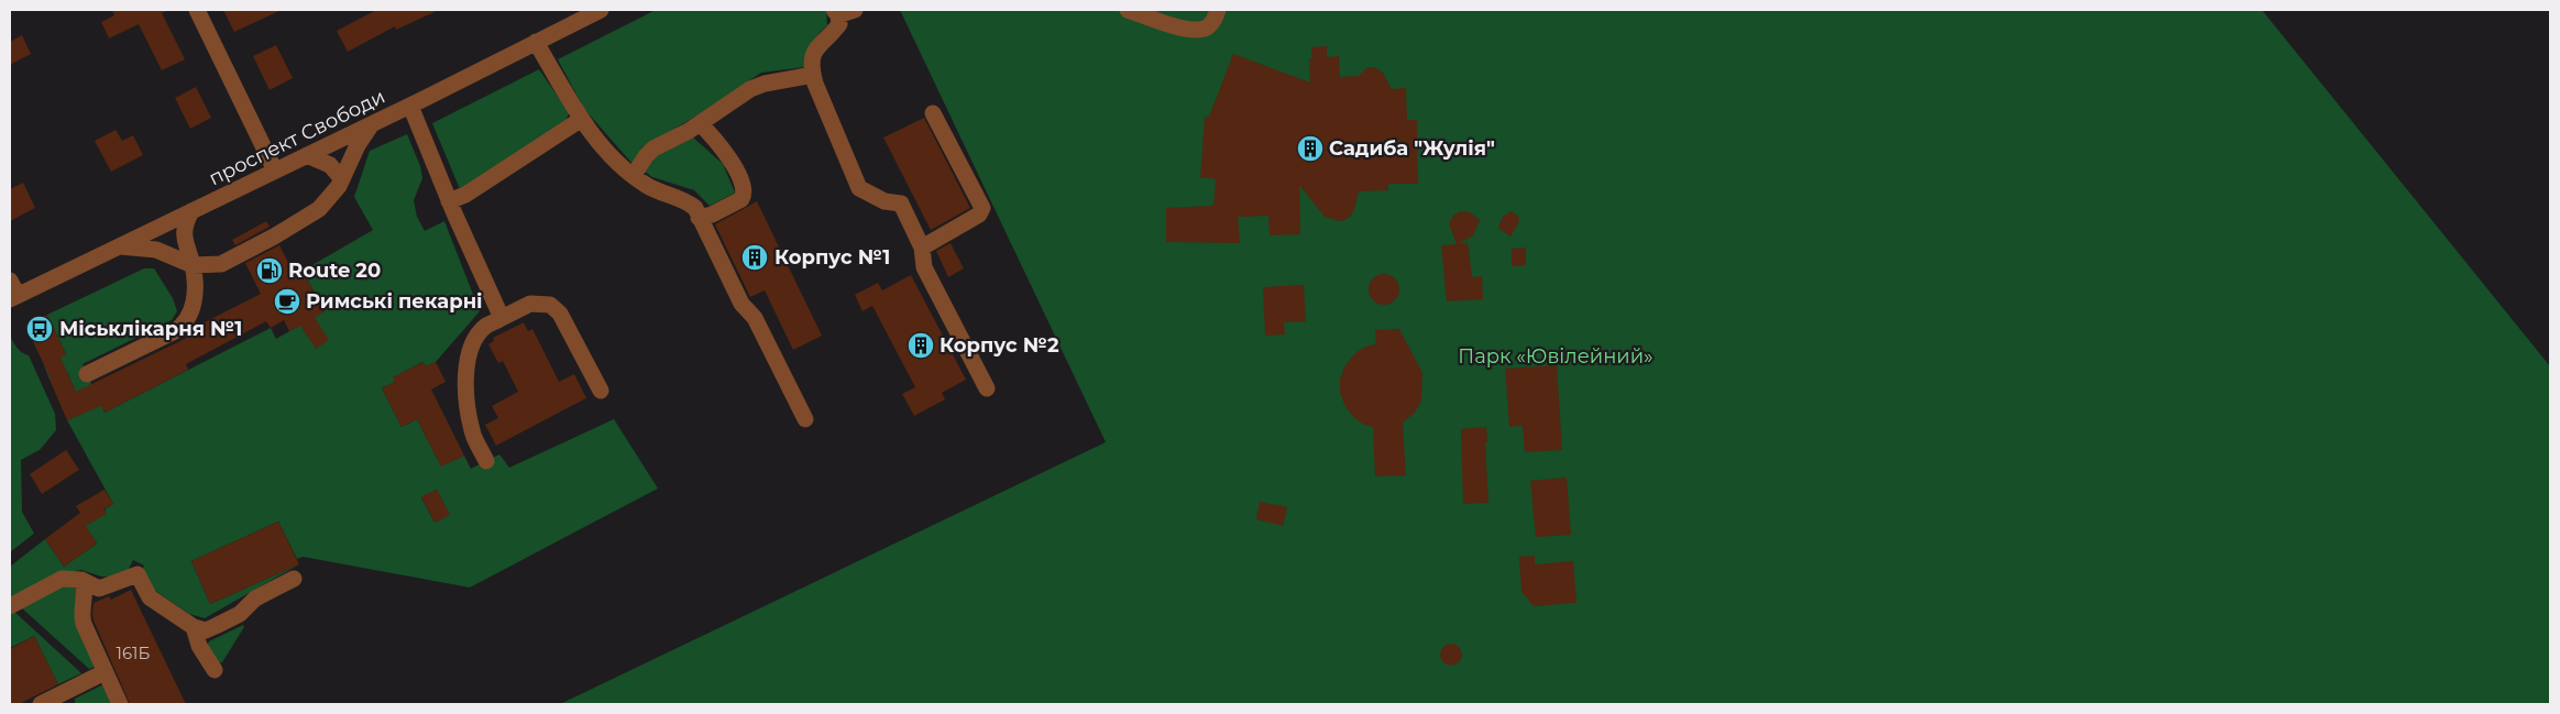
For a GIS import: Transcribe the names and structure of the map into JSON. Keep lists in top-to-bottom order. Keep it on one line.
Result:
{"streets":{"street":["проспект Свободи"]},"parks":["Парк «Ювілейний»"],"places":{"building":["Садиба \"Жулія\"","Корпус №1","Корпус №2"],"fuel station":["Route 20"],"cafe":["Римські пекарні"],"bus stop":["Міськлікарня №1"]},"house_numbers":["161Б"]}
